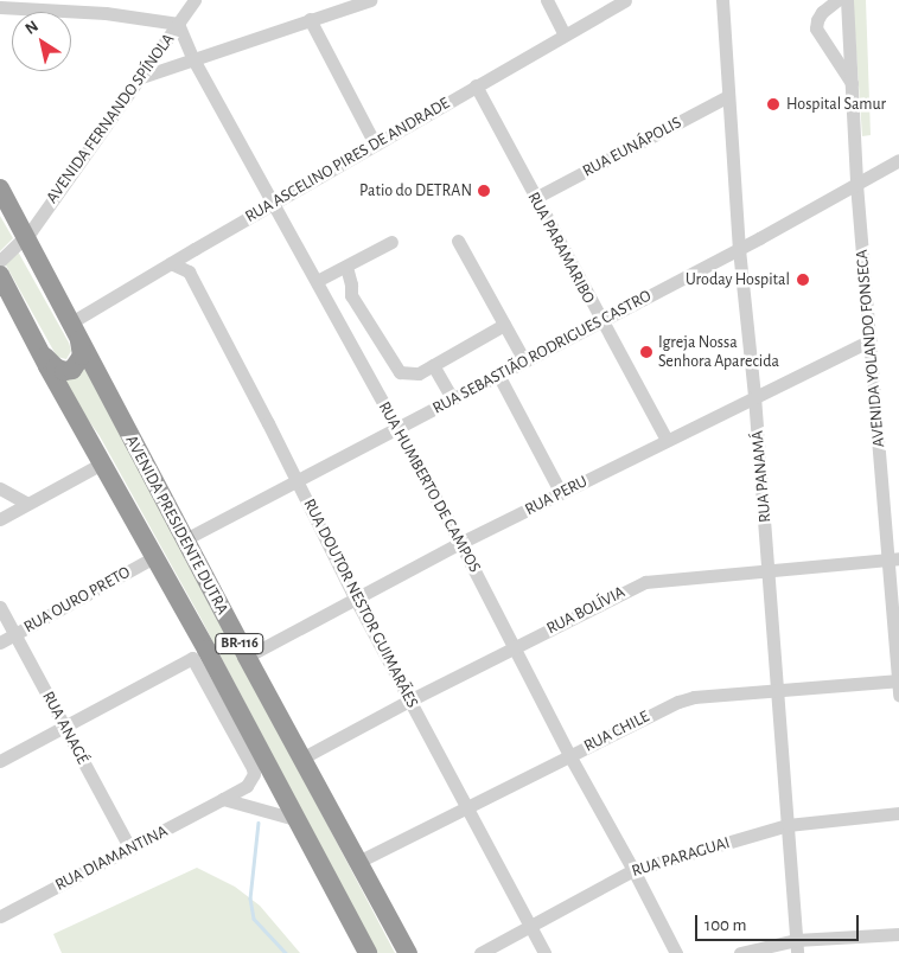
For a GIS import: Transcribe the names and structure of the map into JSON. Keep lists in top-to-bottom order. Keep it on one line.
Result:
{"streets":{"highway":["AVENIDA PRESIDENTE DUTRA","BR-116"],"street":["AVENIDA FERNANDO SPÍNOLA","RUA EUNÁPOLIS","RUA ASCELINO PIRES DE ANDRADE","RUA PARAMARIBO","AVENIDA YOLANDO FONSECA","RUA SEBASTIÃO RODRIGUES CASTRO","RUA PANAMÁ","RUA HUMBERTO DE CAMPOS","RUA PERU","RUA OURO PRETO","RUA DOUTOR NESTOR GUIMARÃES","RUA BOLÍVIA","RUA ANAGÉ","RUA CHILE","RUA PARAGUAI","RUA DIAMANTINA"]},"crossings":[["AVENIDA FERNANDO SPÍNOLA","RUA HUMBERTO DE CAMPOS"],["AVENIDA FERNANDO SPÍNOLA","AVENIDA PRESIDENTE DUTRA"],["RUA EUNÁPOLIS","RUA PARAMARIBO"],["RUA EUNÁPOLIS","RUA PANAMÁ"],["RUA ASCELINO PIRES DE ANDRADE","RUA PARAMARIBO"],["RUA ASCELINO PIRES DE ANDRADE","RUA HUMBERTO DE CAMPOS"],["RUA ASCELINO PIRES DE ANDRADE","AVENIDA PRESIDENTE DUTRA"],["RUA ASCELINO PIRES DE ANDRADE","RUA DOUTOR NESTOR GUIMARÃES"],["RUA PARAMARIBO","RUA SEBASTIÃO RODRIGUES CASTRO"],["RUA PARAMARIBO","RUA PERU"],["AVENIDA YOLANDO FONSECA","RUA SEBASTIÃO RODRIGUES CASTRO"],["AVENIDA YOLANDO FONSECA","RUA PERU"],["AVENIDA YOLANDO FONSECA","RUA BOLÍVIA"],["AVENIDA YOLANDO FONSECA","RUA CHILE"],["RUA SEBASTIÃO RODRIGUES CASTRO","RUA PANAMÁ"],["RUA SEBASTIÃO RODRIGUES CASTRO","RUA HUMBERTO DE CAMPOS"],["RUA SEBASTIÃO RODRIGUES CASTRO","AVENIDA PRESIDENTE DUTRA"],["RUA SEBASTIÃO RODRIGUES CASTRO","RUA DOUTOR NESTOR GUIMARÃES"],["RUA PANAMÁ","RUA PERU"],["RUA PANAMÁ","RUA BOLÍVIA"],["RUA PANAMÁ","RUA CHILE"],["RUA PANAMÁ","RUA PARAGUAI"],["RUA HUMBERTO DE CAMPOS","RUA PERU"],["RUA HUMBERTO DE CAMPOS","RUA BOLÍVIA"],["RUA HUMBERTO DE CAMPOS","RUA CHILE"],["RUA HUMBERTO DE CAMPOS","RUA PARAGUAI"],["RUA PERU","AVENIDA PRESIDENTE DUTRA"],["RUA PERU","RUA DOUTOR NESTOR GUIMARÃES"],["AVENIDA PRESIDENTE DUTRA","RUA OURO PRETO"],["AVENIDA PRESIDENTE DUTRA","RUA BOLÍVIA"],["AVENIDA PRESIDENTE DUTRA","RUA CHILE"],["RUA OURO PRETO","RUA ANAGÉ"],["RUA DOUTOR NESTOR GUIMARÃES","RUA BOLÍVIA"],["RUA DOUTOR NESTOR GUIMARÃES","RUA CHILE"],["RUA DOUTOR NESTOR GUIMARÃES","RUA PARAGUAI"],["RUA ANAGÉ","RUA DIAMANTINA"]],"places":["Hospital Samur","Patio do DETRAN","Uroday Hospital","Igreja Nossa Senhora Aparecida"],"scale_bar":"100 m","north":"top left"}
